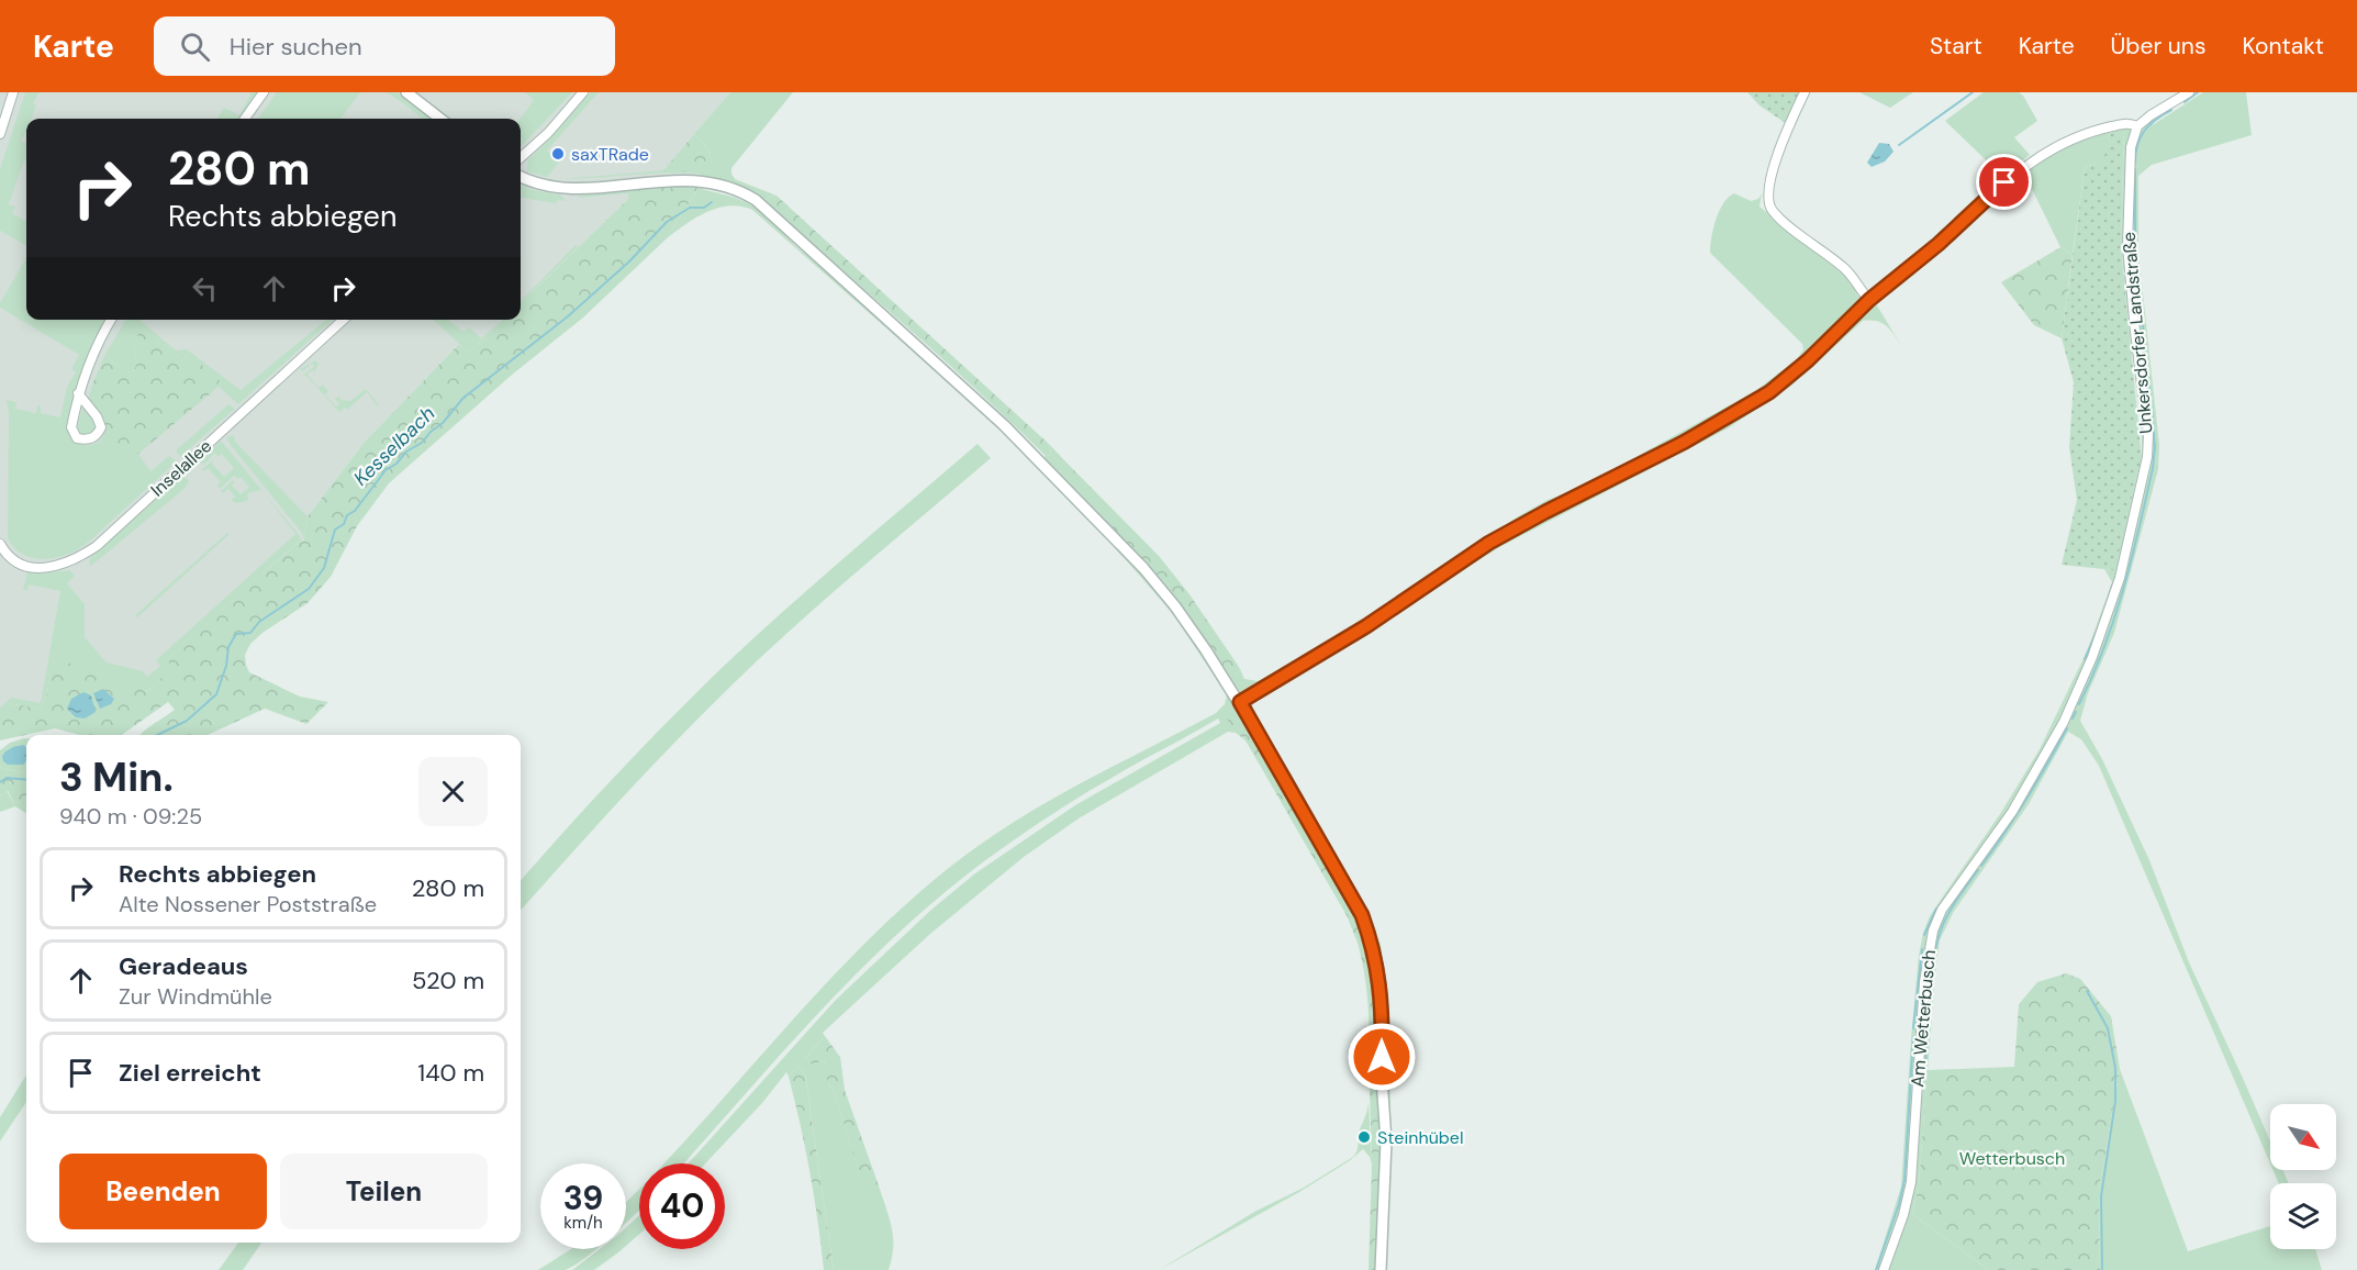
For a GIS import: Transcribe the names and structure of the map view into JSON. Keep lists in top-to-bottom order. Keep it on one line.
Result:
{"streets":{"street":["Unkersdorfer Landstraße","Inselallee","Am Wetterbusch"]},"crossings":[["Unkersdorfer Landstraße","Am Wetterbusch"]],"water":["Kesselbach"],"parks":["Wetterbusch"],"places":["saxTRade","Steinhübel"],"north":"bottom right","page":{"header":"Karte","search":"Hier suchen","nav":["Start","Karte","Über uns","Kontakt"],"turn":["280 m","Rechts abbiegen"],"heading":["3 Min.","940 m · 09:25"],"list":[{"name":"Rechts abbiegen","note":"Alte Nossener Poststraße","value":"280 m"},{"name":"Geradeaus","note":"Zur Windmühle","value":"520 m"},{"name":"Ziel erreicht","value":"140 m"}],"buttons":["Beenden","Teilen"],"speed":"39 km/h","limit":"40"}}
